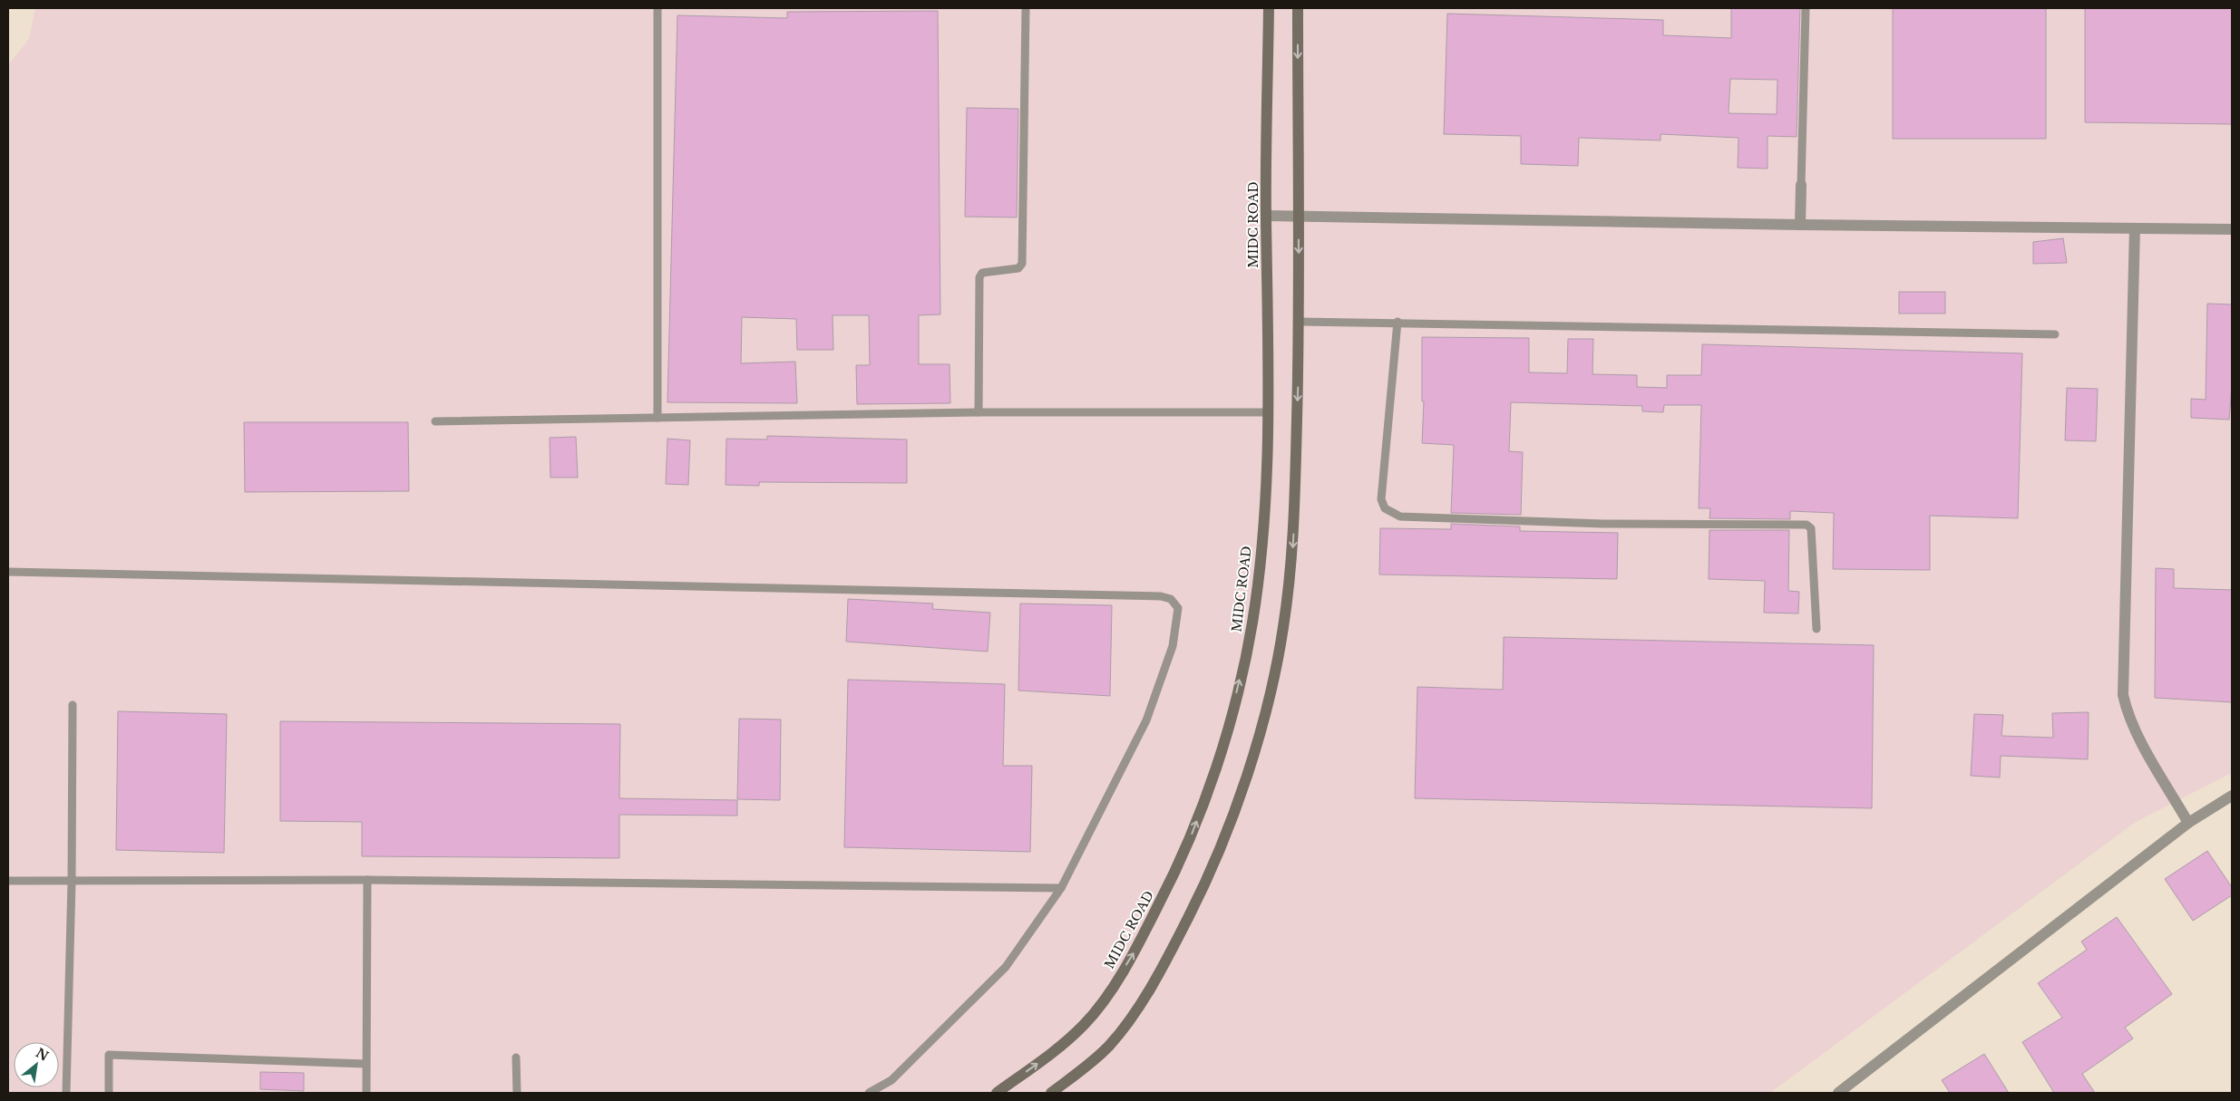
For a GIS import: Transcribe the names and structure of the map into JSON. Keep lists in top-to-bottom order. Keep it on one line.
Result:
{"streets":{"main road":["MIDC ROAD"]},"north":"top right"}
